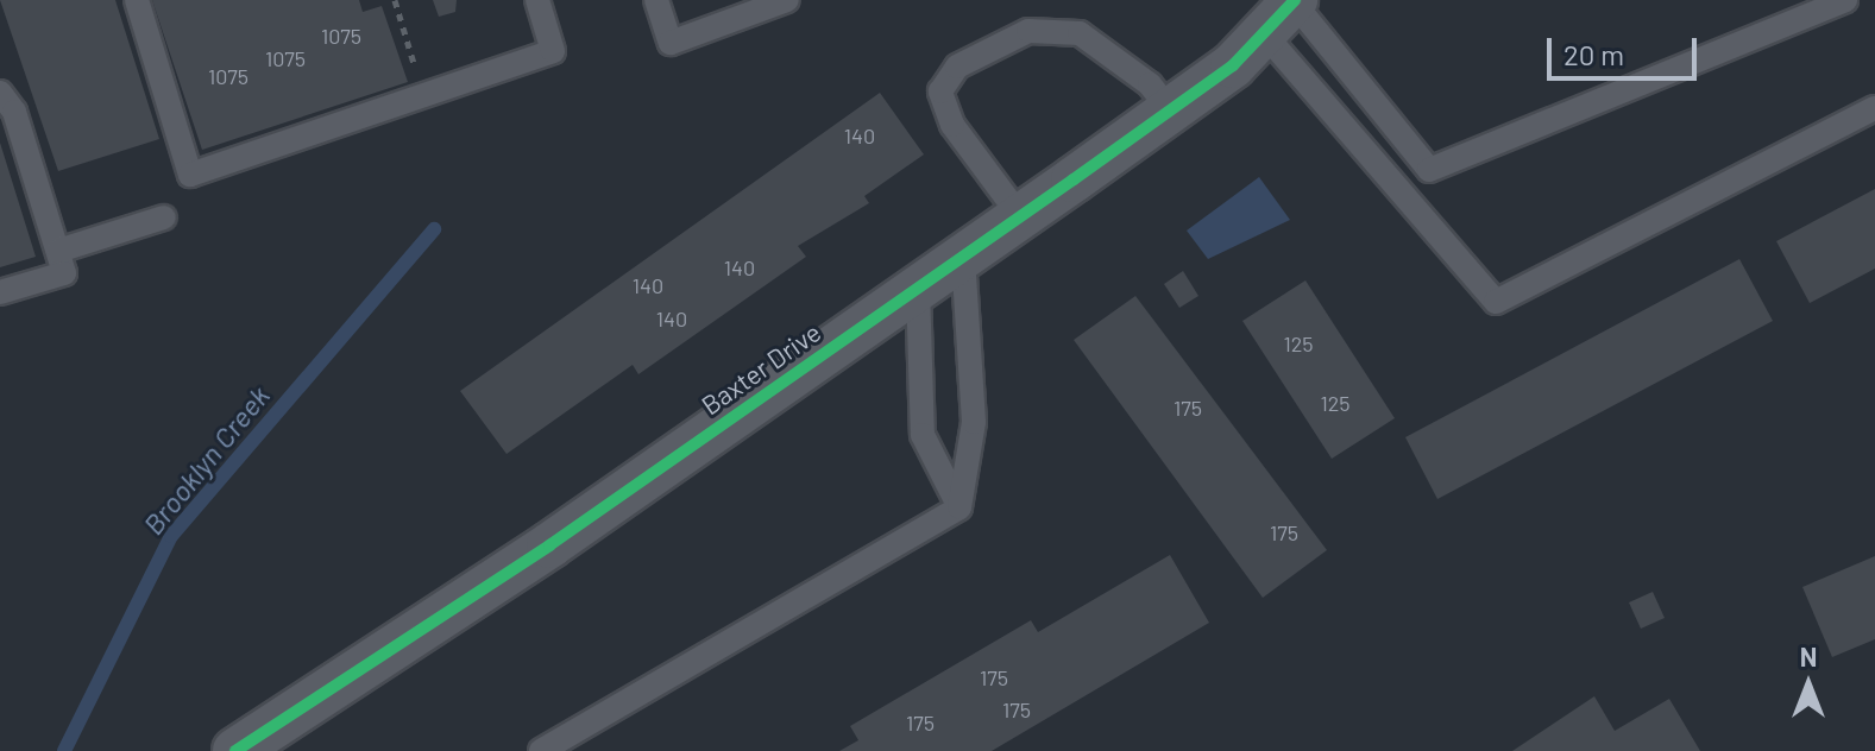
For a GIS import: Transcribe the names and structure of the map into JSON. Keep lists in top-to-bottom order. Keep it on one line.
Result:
{"streets":{"street":["Baxter Drive"]},"water":["Brooklyn Creek"],"house_numbers":["1075","1075","1075","140","140","140","140","125","125","175","175","175","175","175"],"scale_bar":"20 m","north":"top"}
